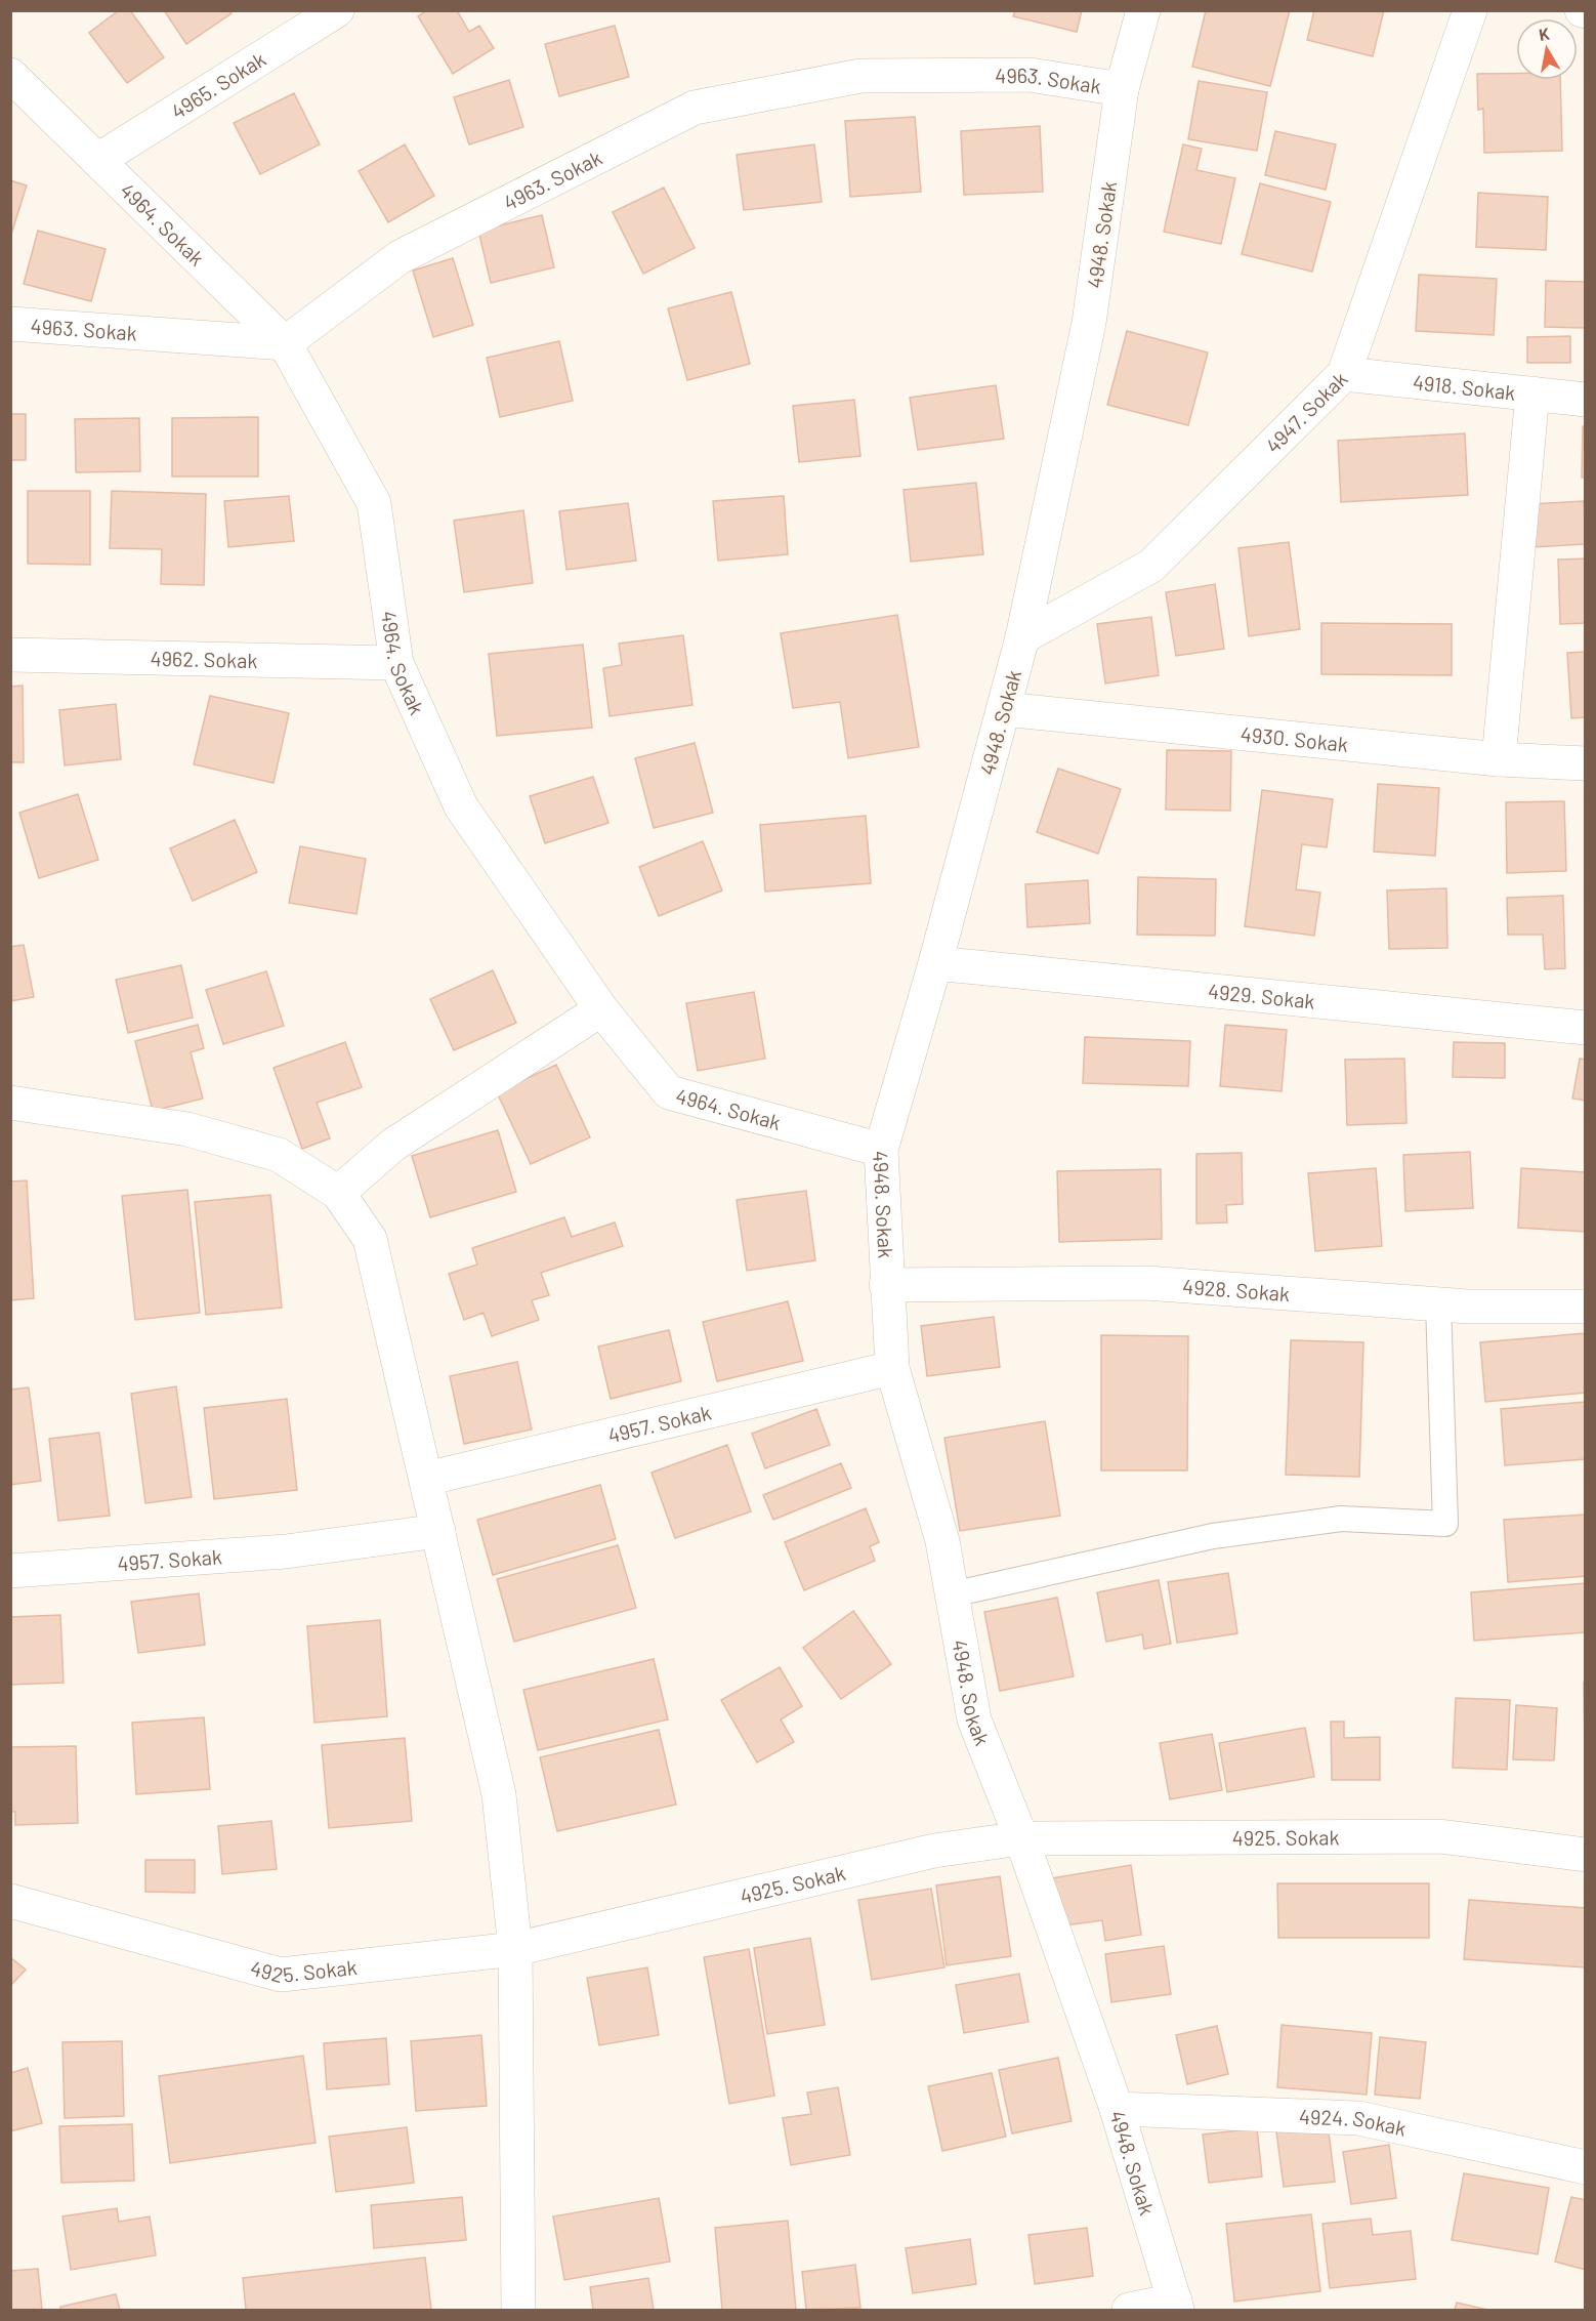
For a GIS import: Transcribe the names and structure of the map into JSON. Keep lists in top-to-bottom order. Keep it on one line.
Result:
{"streets":{"street":["4963. Sokak","4965. Sokak","4964. Sokak","4948. Sokak","4918. Sokak","4947. Sokak","4962. Sokak","4930. Sokak","4929. Sokak","4928. Sokak","4957. Sokak","4925. Sokak","4924. Sokak"]},"crossings":[["4963. Sokak","4964. Sokak"],["4963. Sokak","4948. Sokak"],["4965. Sokak","4964. Sokak"],["4964. Sokak","4948. Sokak"],["4964. Sokak","4962. Sokak"],["4948. Sokak","4947. Sokak"],["4948. Sokak","4930. Sokak"],["4948. Sokak","4929. Sokak"],["4948. Sokak","4928. Sokak"],["4948. Sokak","4957. Sokak"],["4948. Sokak","4925. Sokak"],["4948. Sokak","4924. Sokak"],["4918. Sokak","4947. Sokak"]],"north":"top"}
